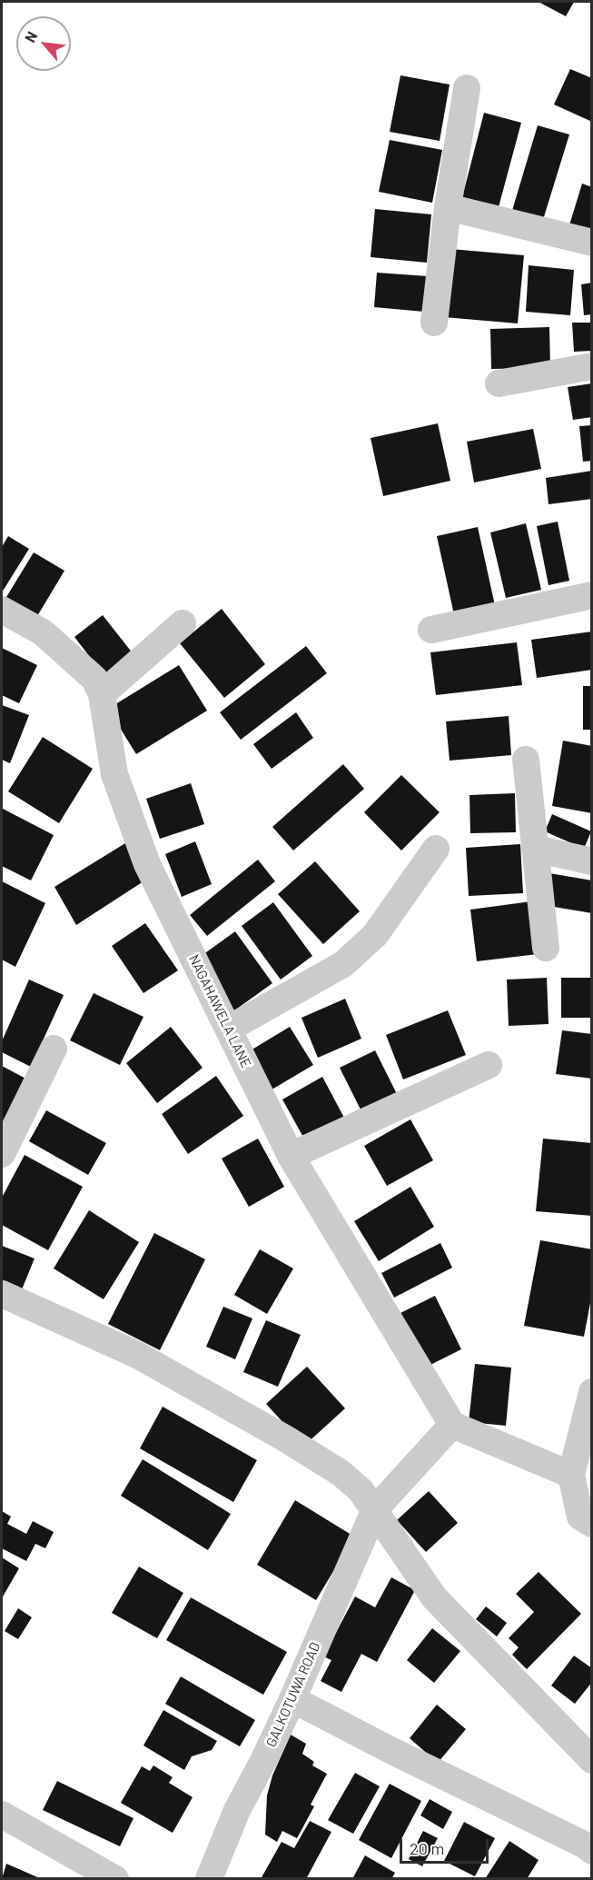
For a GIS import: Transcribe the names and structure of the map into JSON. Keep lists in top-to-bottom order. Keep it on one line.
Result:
{"streets":{"street":["NAGAHAWELA LANE","GALKOTUWA ROAD"]},"crossings":[["NAGAHAWELA LANE","GALKOTUWA ROAD"]],"scale_bar":"20 m","north":"top left"}
